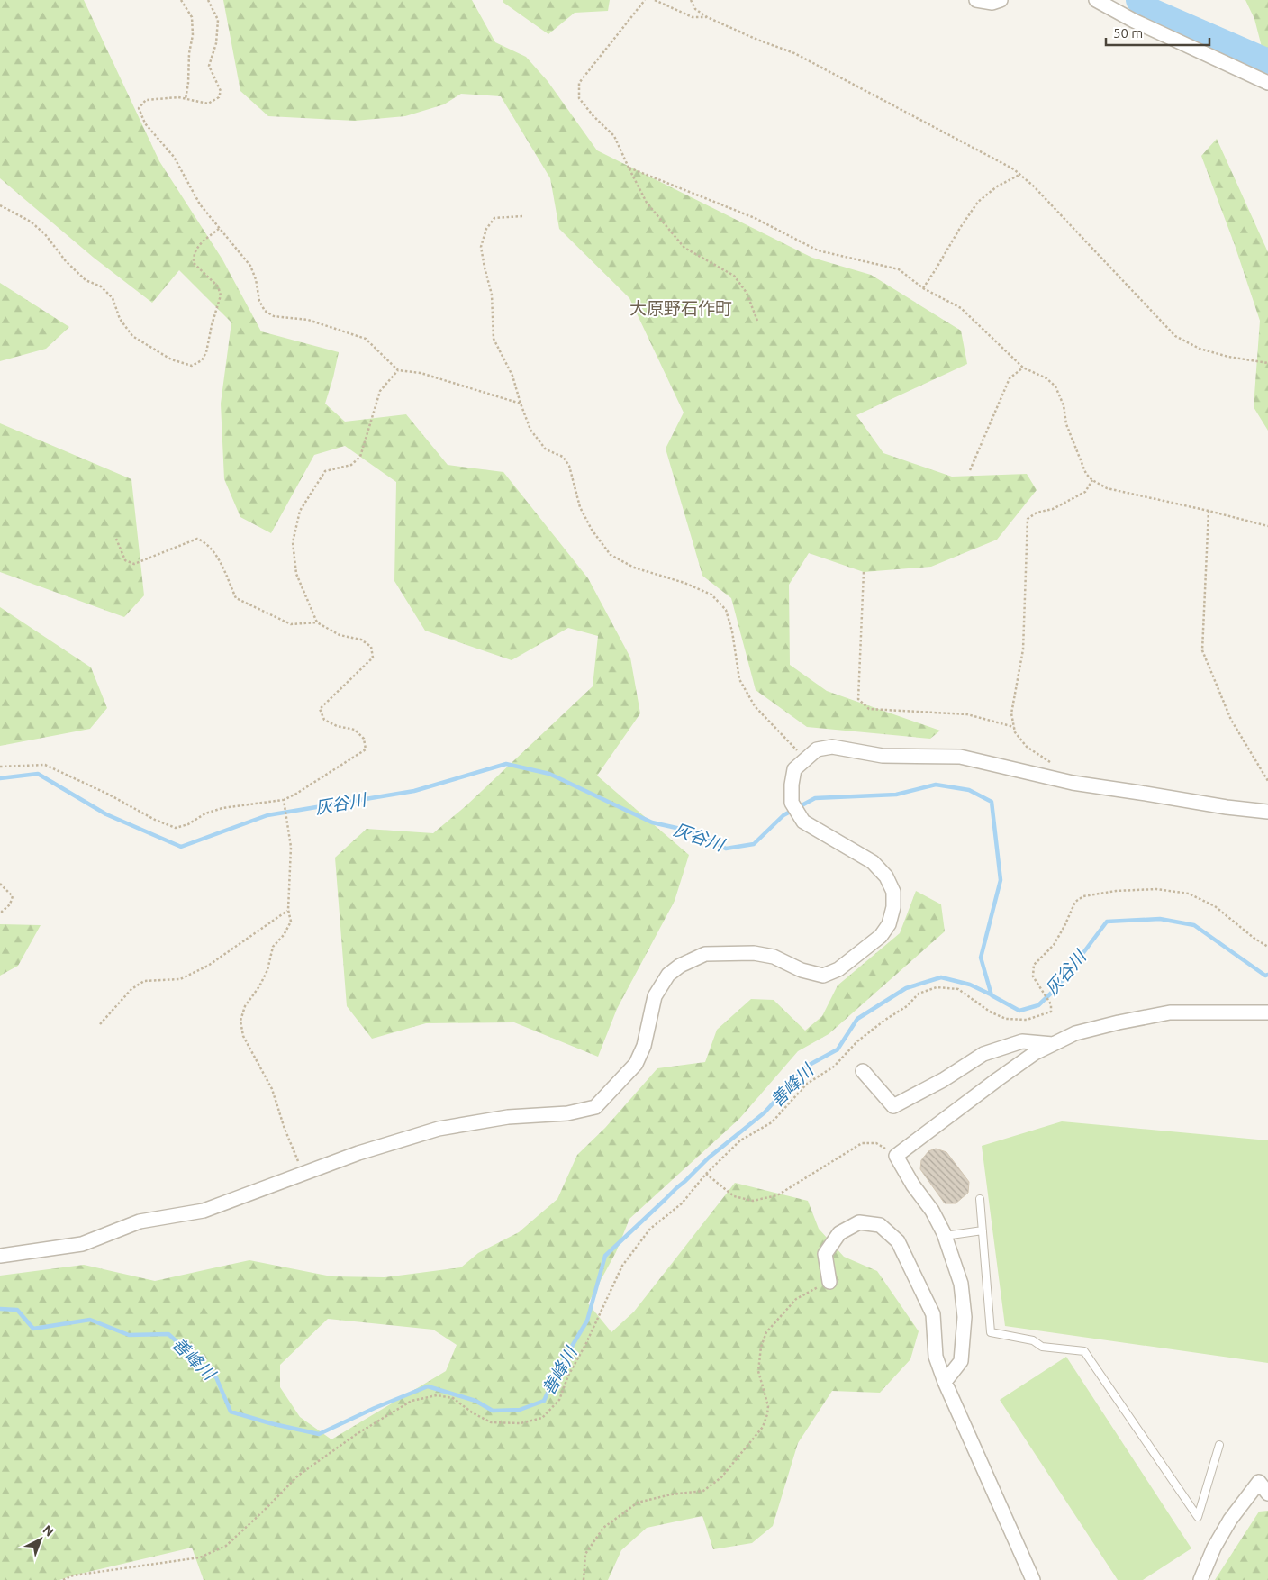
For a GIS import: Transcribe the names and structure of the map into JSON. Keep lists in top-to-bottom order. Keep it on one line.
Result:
{"districts":["大原野石作町"],"water":["灰谷川","善峰川"],"scale_bar":"50 m","north":"top right"}
